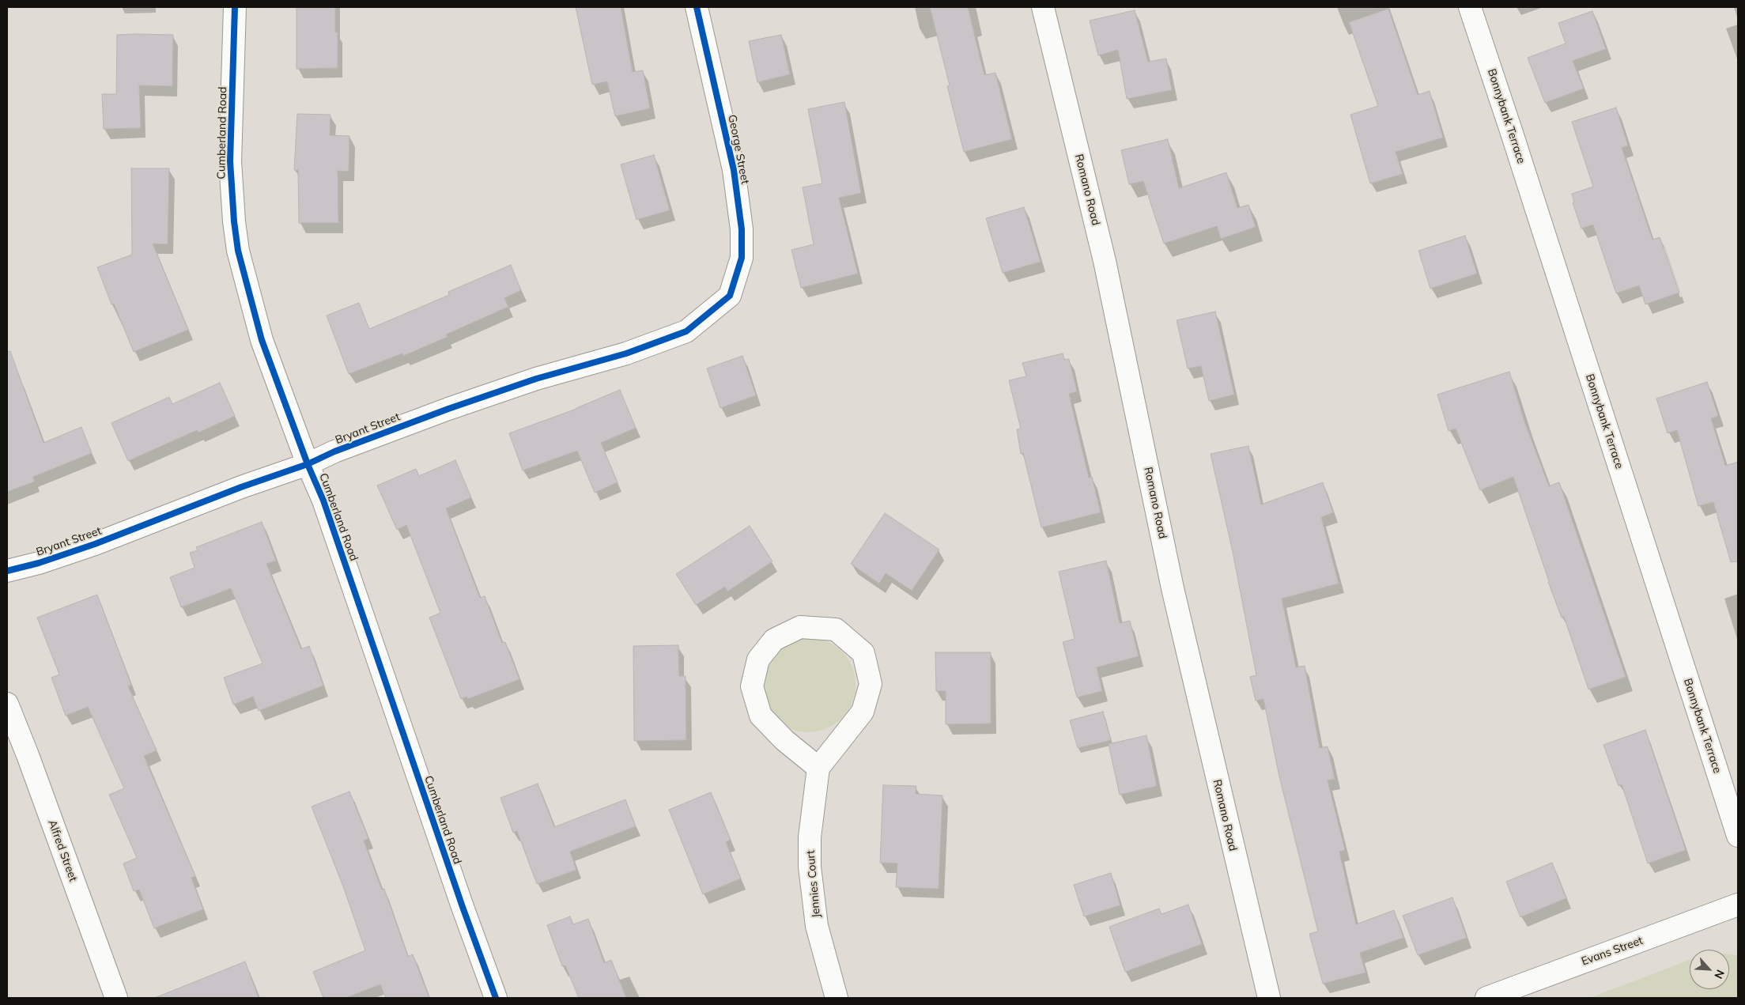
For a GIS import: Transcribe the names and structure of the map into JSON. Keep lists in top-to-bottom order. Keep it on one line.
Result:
{"streets":{"street":["Bonnybank Terrace","Cumberland Road","George Street","Romano Road","Bryant Street","Alfred Street","Jennies Court","Evans Street"]},"crossings":[["Cumberland Road","Bryant Street"],["George Street","Bryant Street"]],"north":"bottom right"}
